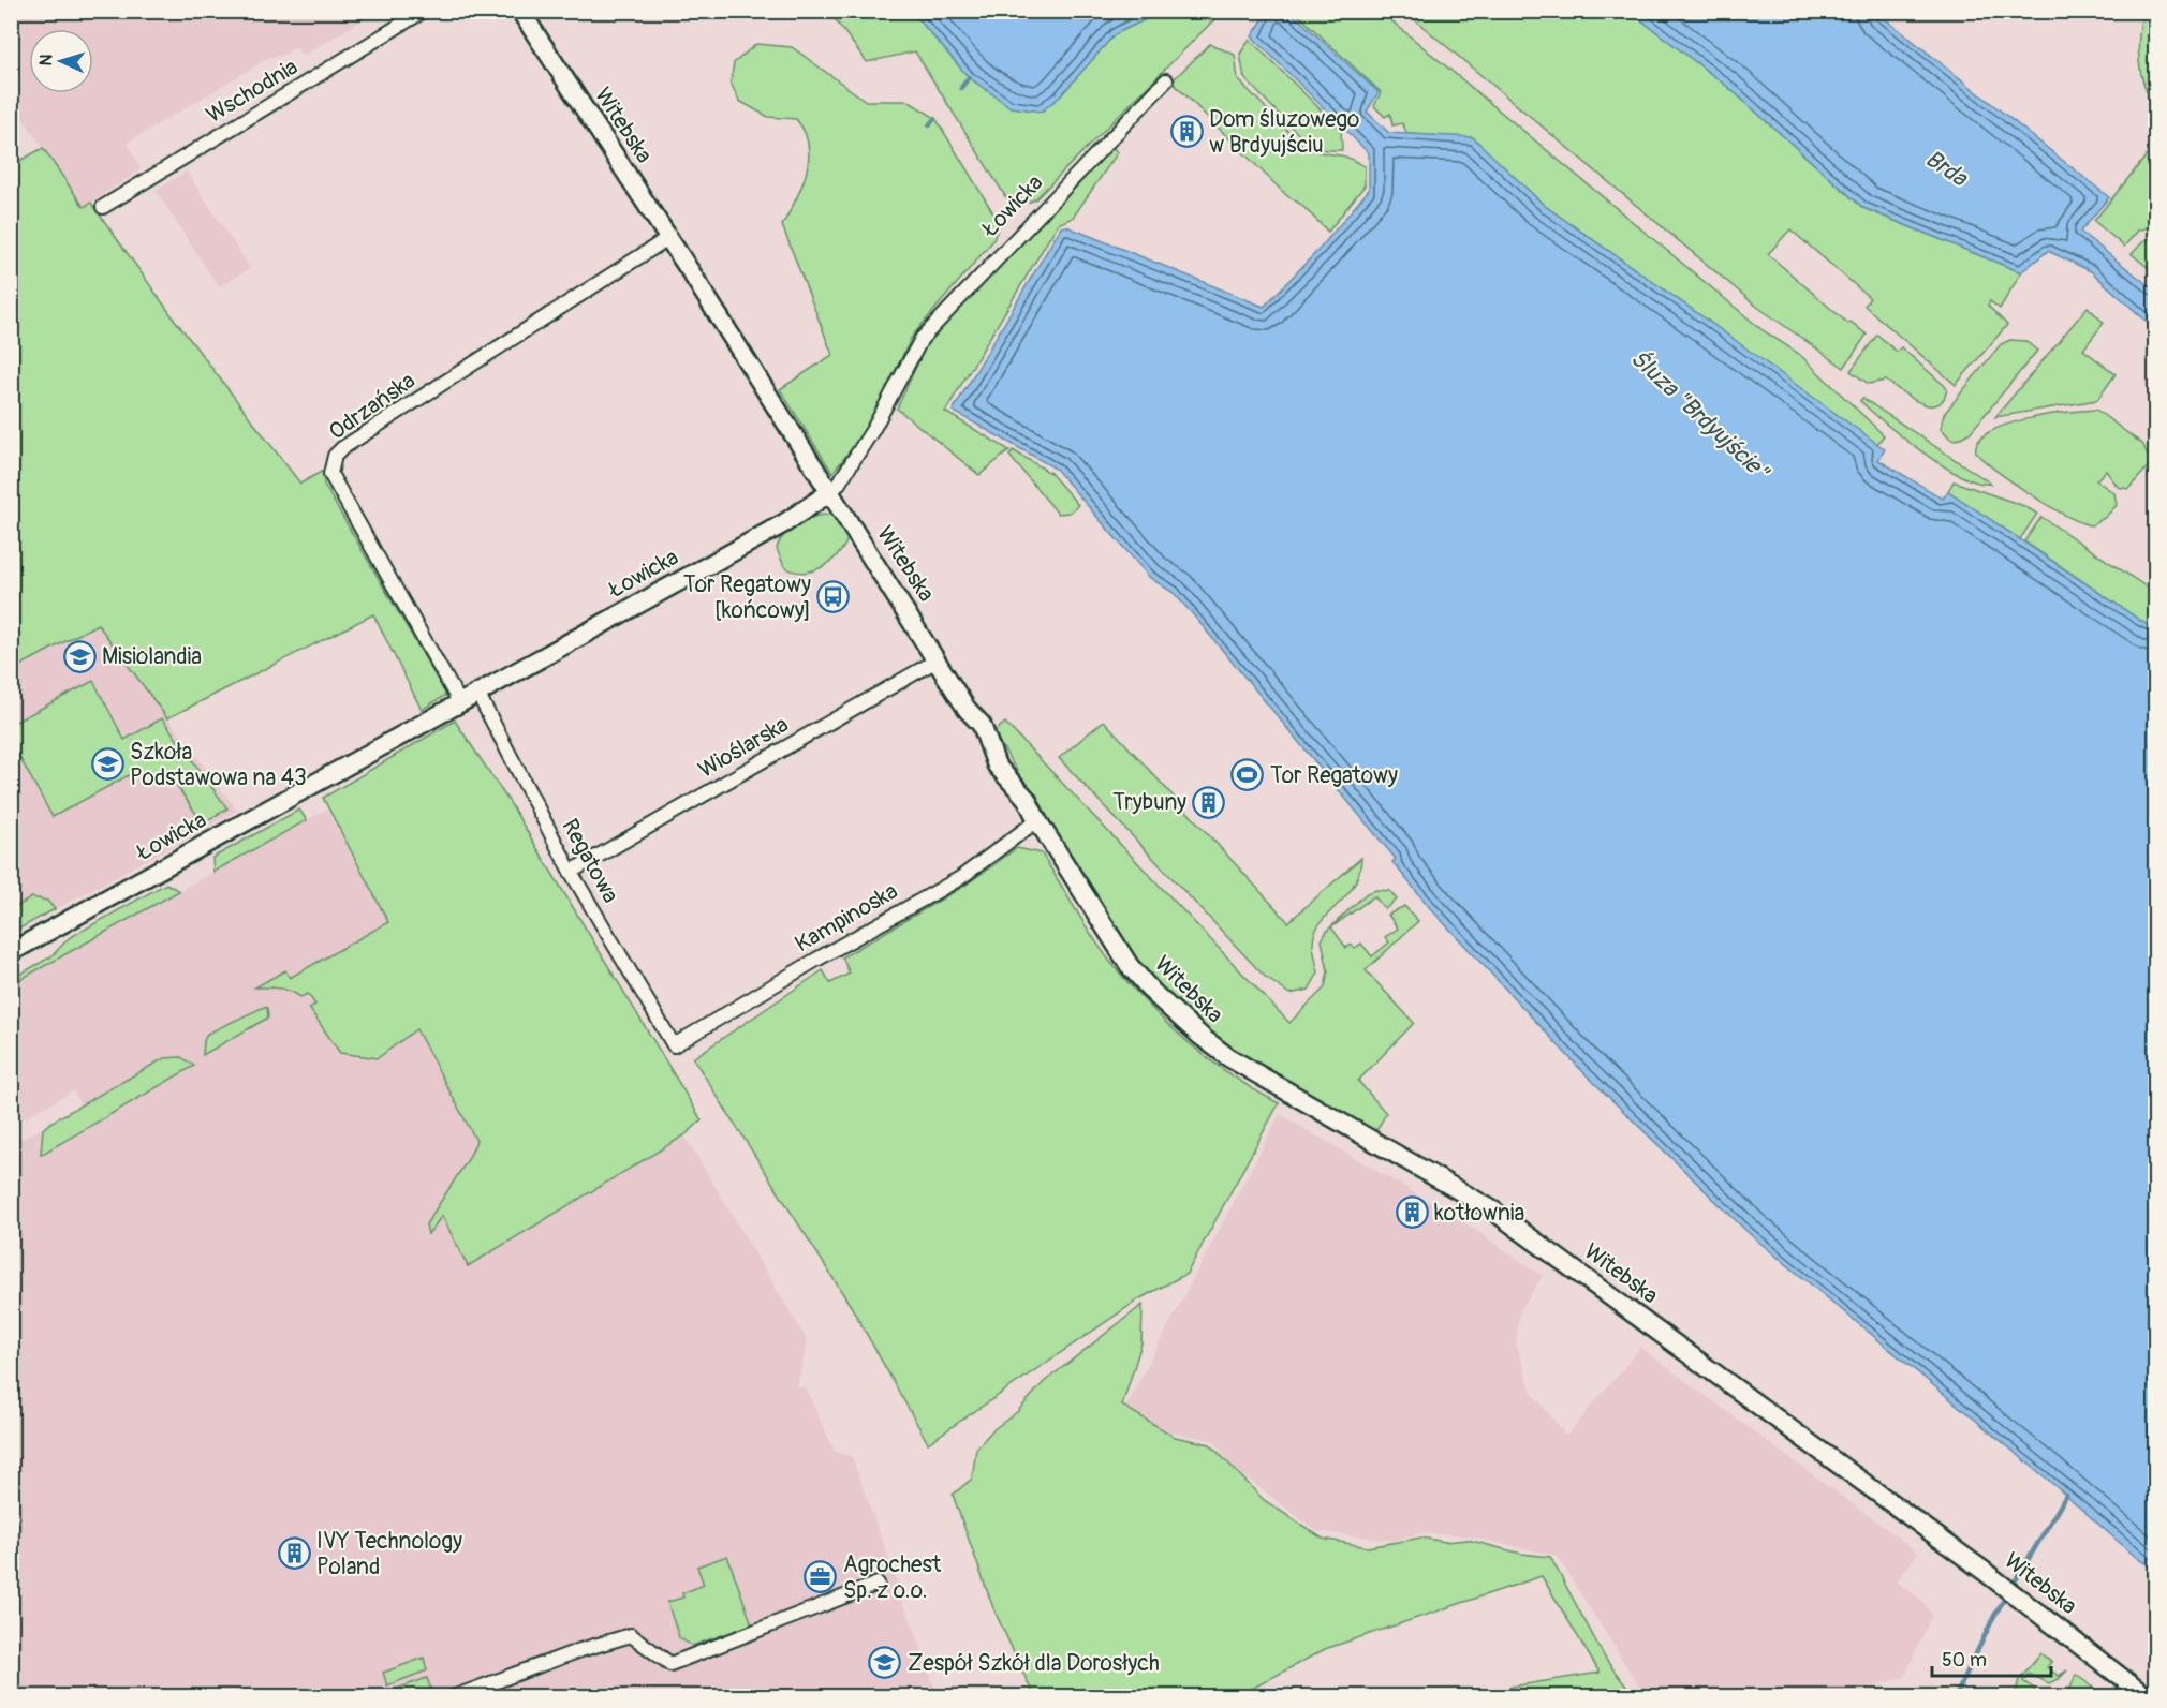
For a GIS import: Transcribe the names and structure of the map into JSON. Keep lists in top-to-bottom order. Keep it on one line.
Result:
{"streets":{"street":["Wschodnia","Witebska","Łowicka","Odrzańska","Wioślarska","Regatowa","Kampinoska"]},"crossings":[["Witebska","Łowicka"],["Witebska","Odrzańska"],["Witebska","Wioślarska"],["Witebska","Kampinoska"],["Łowicka","Odrzańska"],["Łowicka","Regatowa"],["Wioślarska","Regatowa"],["Regatowa","Kampinoska"]],"water":["Brda","Śluza \"Brdyujście\""],"places":{"building":["Dom śluzowego w Brdyujściu","Trybuny","kotłownia","IVY Technology Poland"],"bus stop":["Tor Regatowy [końcowy]"],"school or university":["Misiolandia","Szkoła Podstawowa na 43","Zespół Szkół dla Dorosłych"],"sports":["Tor Regatowy"],"office":["Agrochest Sp. z o.o."]},"scale_bar":"50 m","north":"left"}
